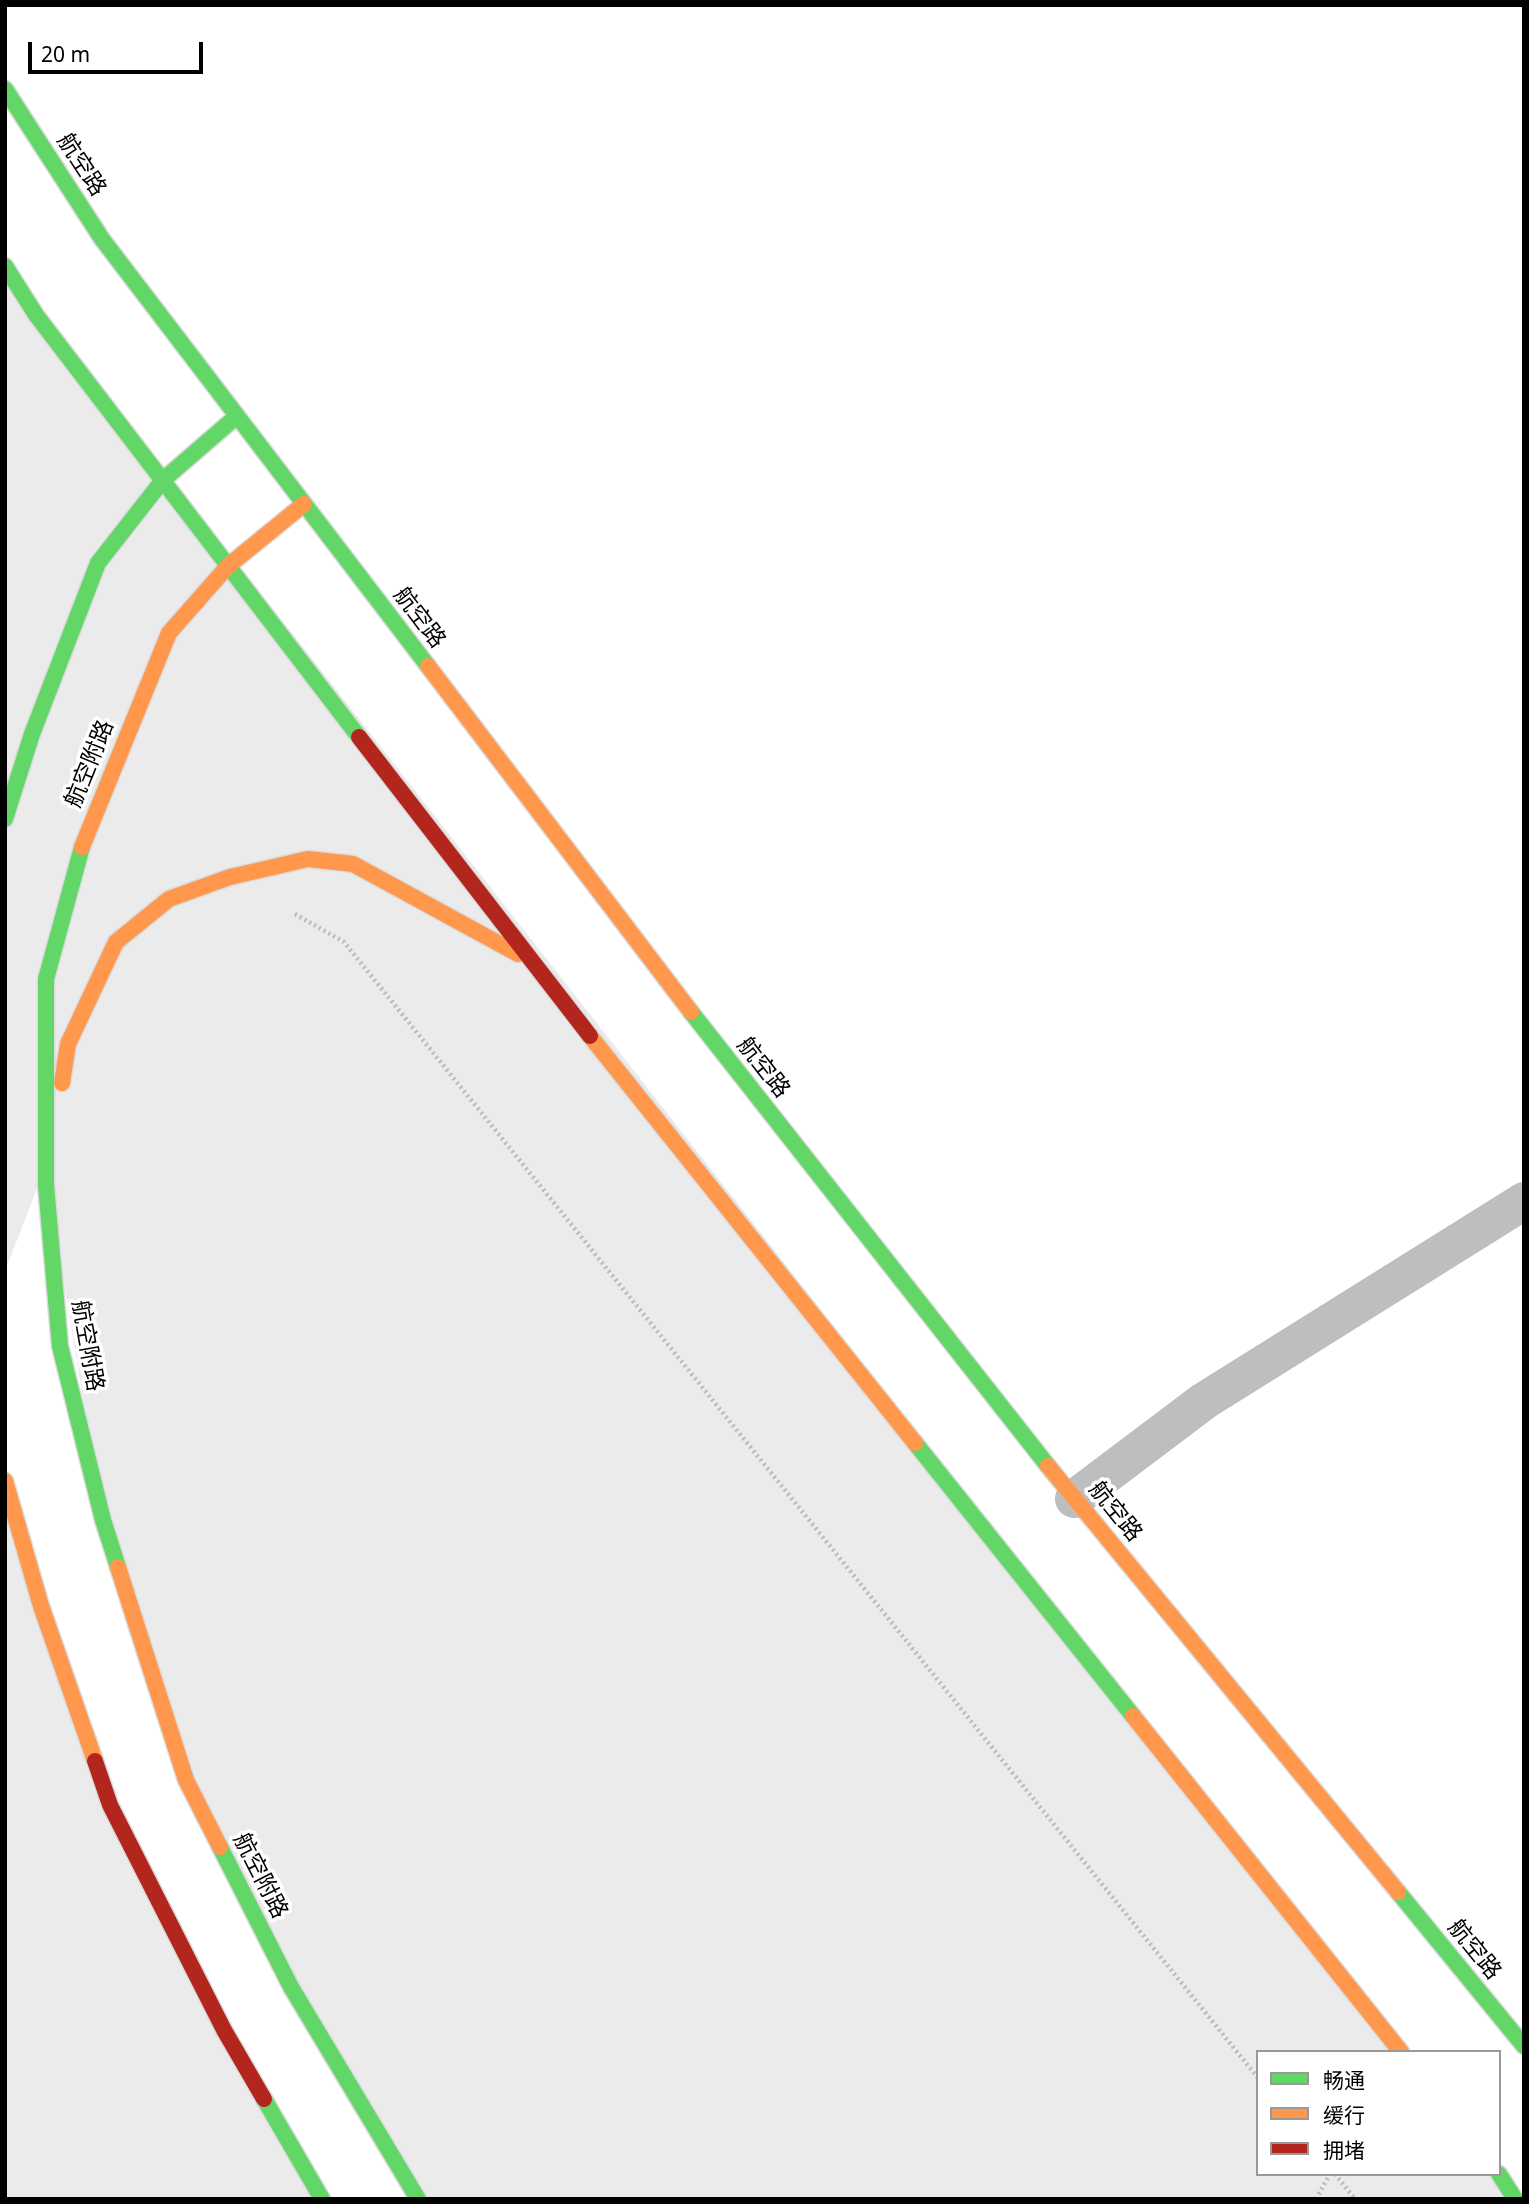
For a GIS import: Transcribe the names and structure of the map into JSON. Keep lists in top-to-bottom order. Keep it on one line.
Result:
{"streets":{"main road":["航空路","航空附路"]},"crossings":[["航空路","航空附路"]],"legend":["畅通","缓行","拥堵"],"scale_bar":"20 m"}
